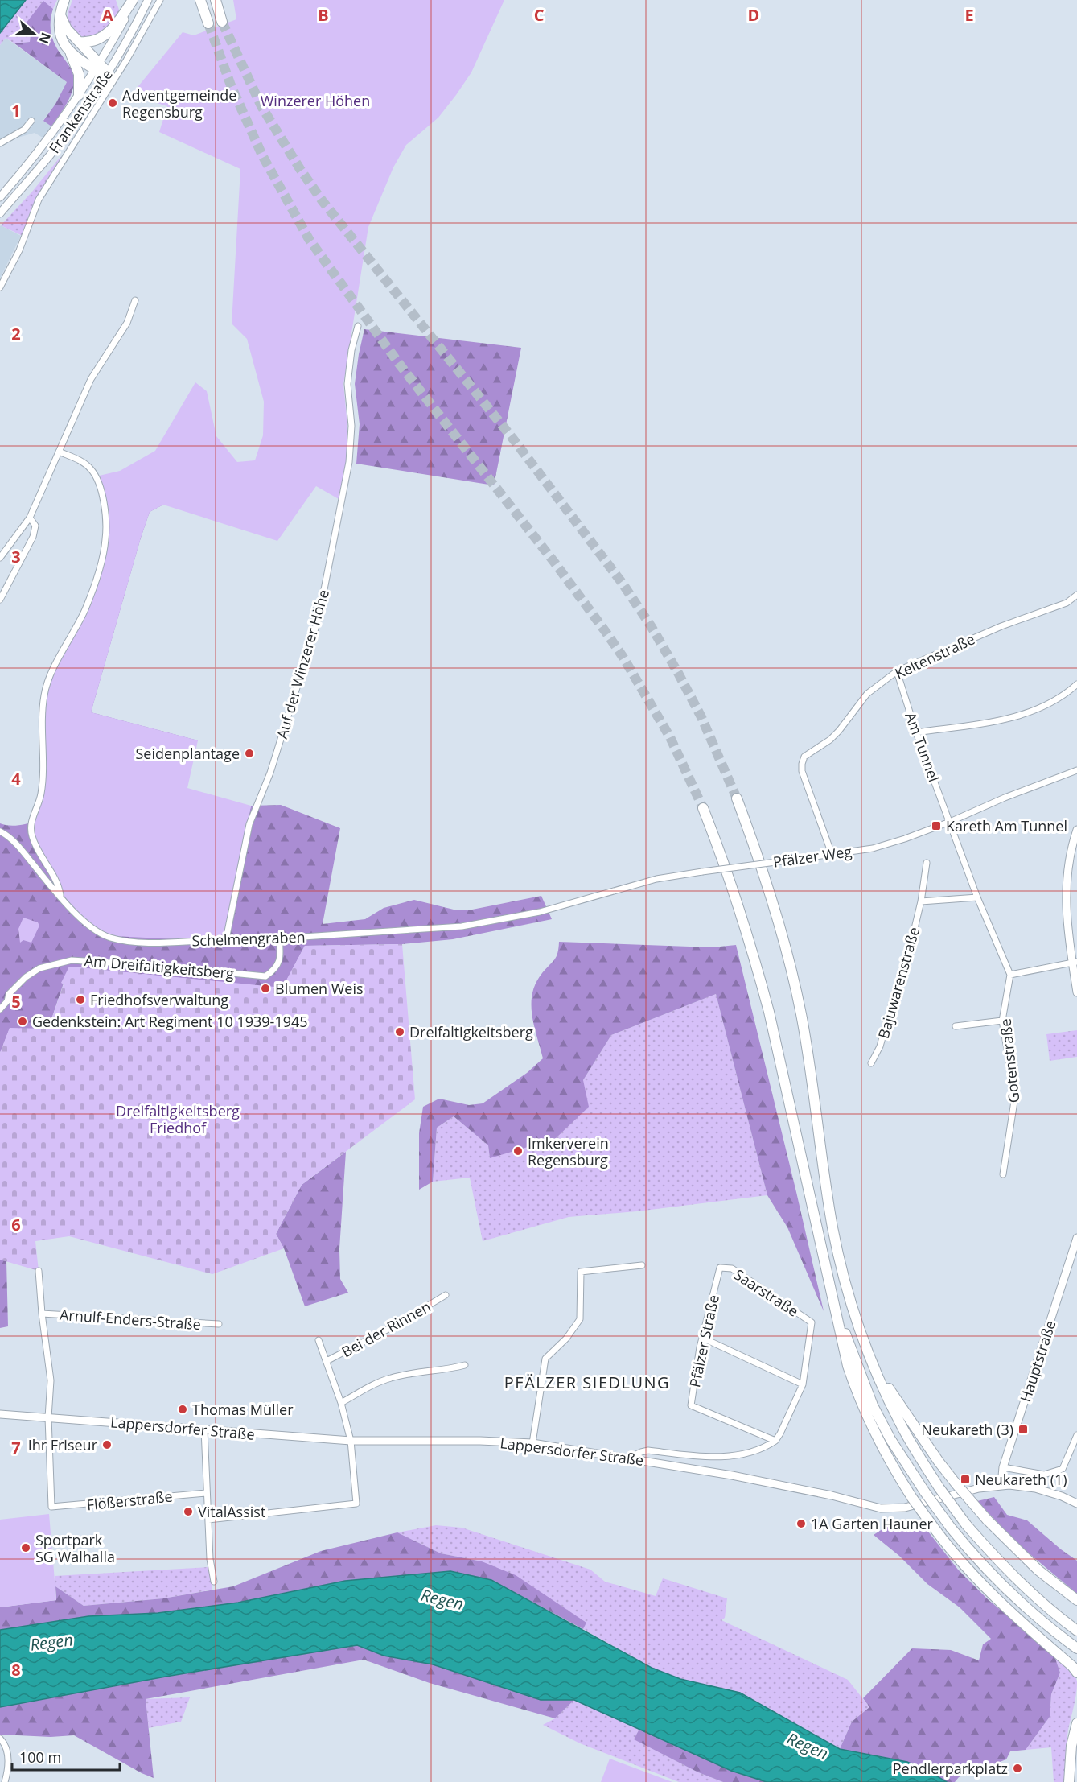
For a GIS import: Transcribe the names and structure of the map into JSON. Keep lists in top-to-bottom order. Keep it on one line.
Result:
{"streets":{"street":["Frankenstraße","Keltenstraße","Auf der Winzerer Höhe","Am Tunnel","Pfälzer Weg","Schelmengraben","Am Dreifaltigkeitsberg","Bajuwarenstraße","Gotenstraße","Saarstraße","Arnulf-Enders-Straße","Bei der Rinnen","Pfälzer Straße","Hauptstraße","Lappersdorfer Straße","Flößerstraße"]},"crossings":[["Keltenstraße","Am Tunnel"],["Keltenstraße","Pfälzer Weg"],["Auf der Winzerer Höhe","Schelmengraben"],["Am Tunnel","Pfälzer Weg"],["Pfälzer Weg","Schelmengraben"],["Schelmengraben","Am Dreifaltigkeitsberg"],["Saarstraße","Pfälzer Straße"],["Hauptstraße","Lappersdorfer Straße"],["Lappersdorfer Straße","Flößerstraße"]],"districts":["PFÄLZER SIEDLUNG"],"water":["Regen"],"parks":["Winzerer Höhen","Dreifaltigkeitsberg Friedhof"],"places":{"other":["Adventgemeinde Regensburg","Seidenplantage","Blumen Weis","Friedhofsverwaltung","Gedenkstein: Art Regiment 10 1939-1945","Dreifaltigkeitsberg","Imkerverein Regensburg","Thomas Müller","Ihr Friseur","VitalAssist","1A Garten Hauner","Sportpark SG Walhalla","Pendlerparkplatz"],"transit":["Kareth Am Tunnel","Neukareth (3)","Neukareth (1)"]},"scale_bar":"100 m","north":"right","grid":{"columns":["A","B","C","D","E"],"rows":["1","2","3","4","5","6","7","8"]}}
